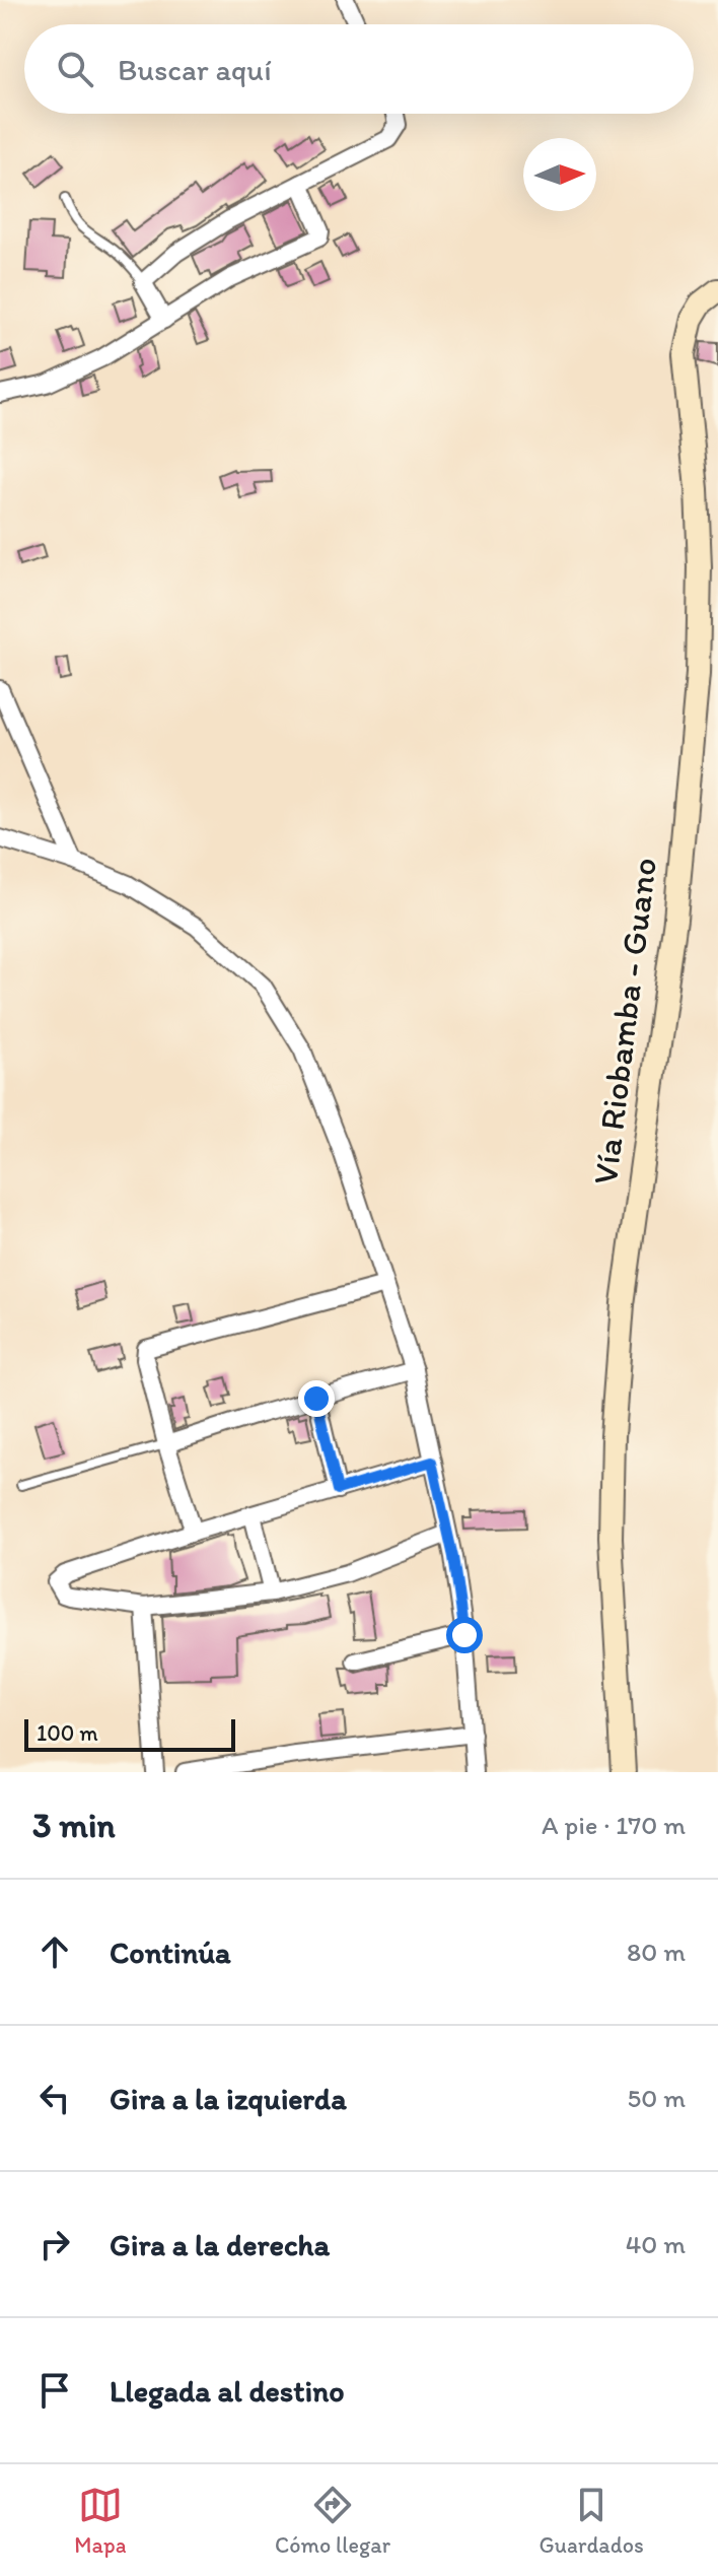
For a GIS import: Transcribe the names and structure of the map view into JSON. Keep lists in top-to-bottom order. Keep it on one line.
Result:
{"streets":{"main road":["Vía Riobamba - Guano"]},"scale_bar":"100 m","north":"right","page":{"search":"Buscar aquí","scale":"100 m","heading":["3 min","A pie · 170 m"],"list":[["Continúa","80 m"],["Gira a la izquierda","50 m"],["Gira a la derecha","40 m"],"Llegada al destino"],"nav":["Mapa","Cómo llegar","Guardados"]}}
